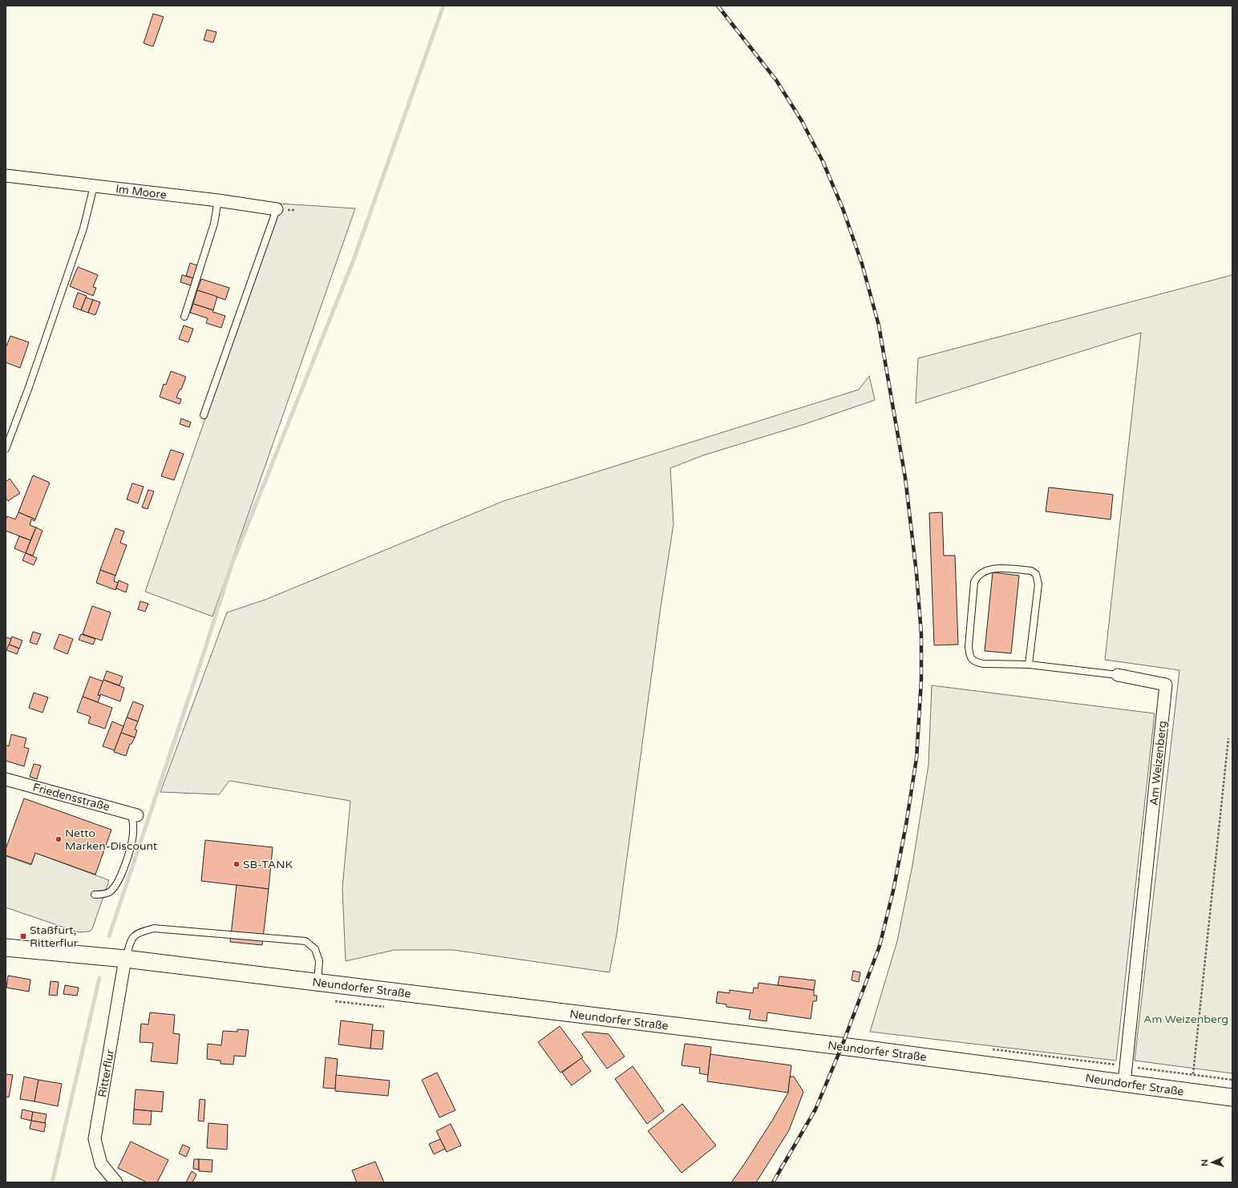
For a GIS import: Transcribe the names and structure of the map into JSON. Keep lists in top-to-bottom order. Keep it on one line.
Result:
{"streets":{"main road":["Neundorfer Straße"],"street":["Im Moore","Am Weizenberg","Friedensstraße","Ritterflur"]},"crossings":[["Am Weizenberg","Neundorfer Straße"],["Neundorfer Straße","Ritterflur"]],"parks":["Am Weizenberg"],"places":{"other":["Netto Marken-Discount","SB-TANK"],"transit":["Staßfurt, Ritterflur"]},"north":"left"}
